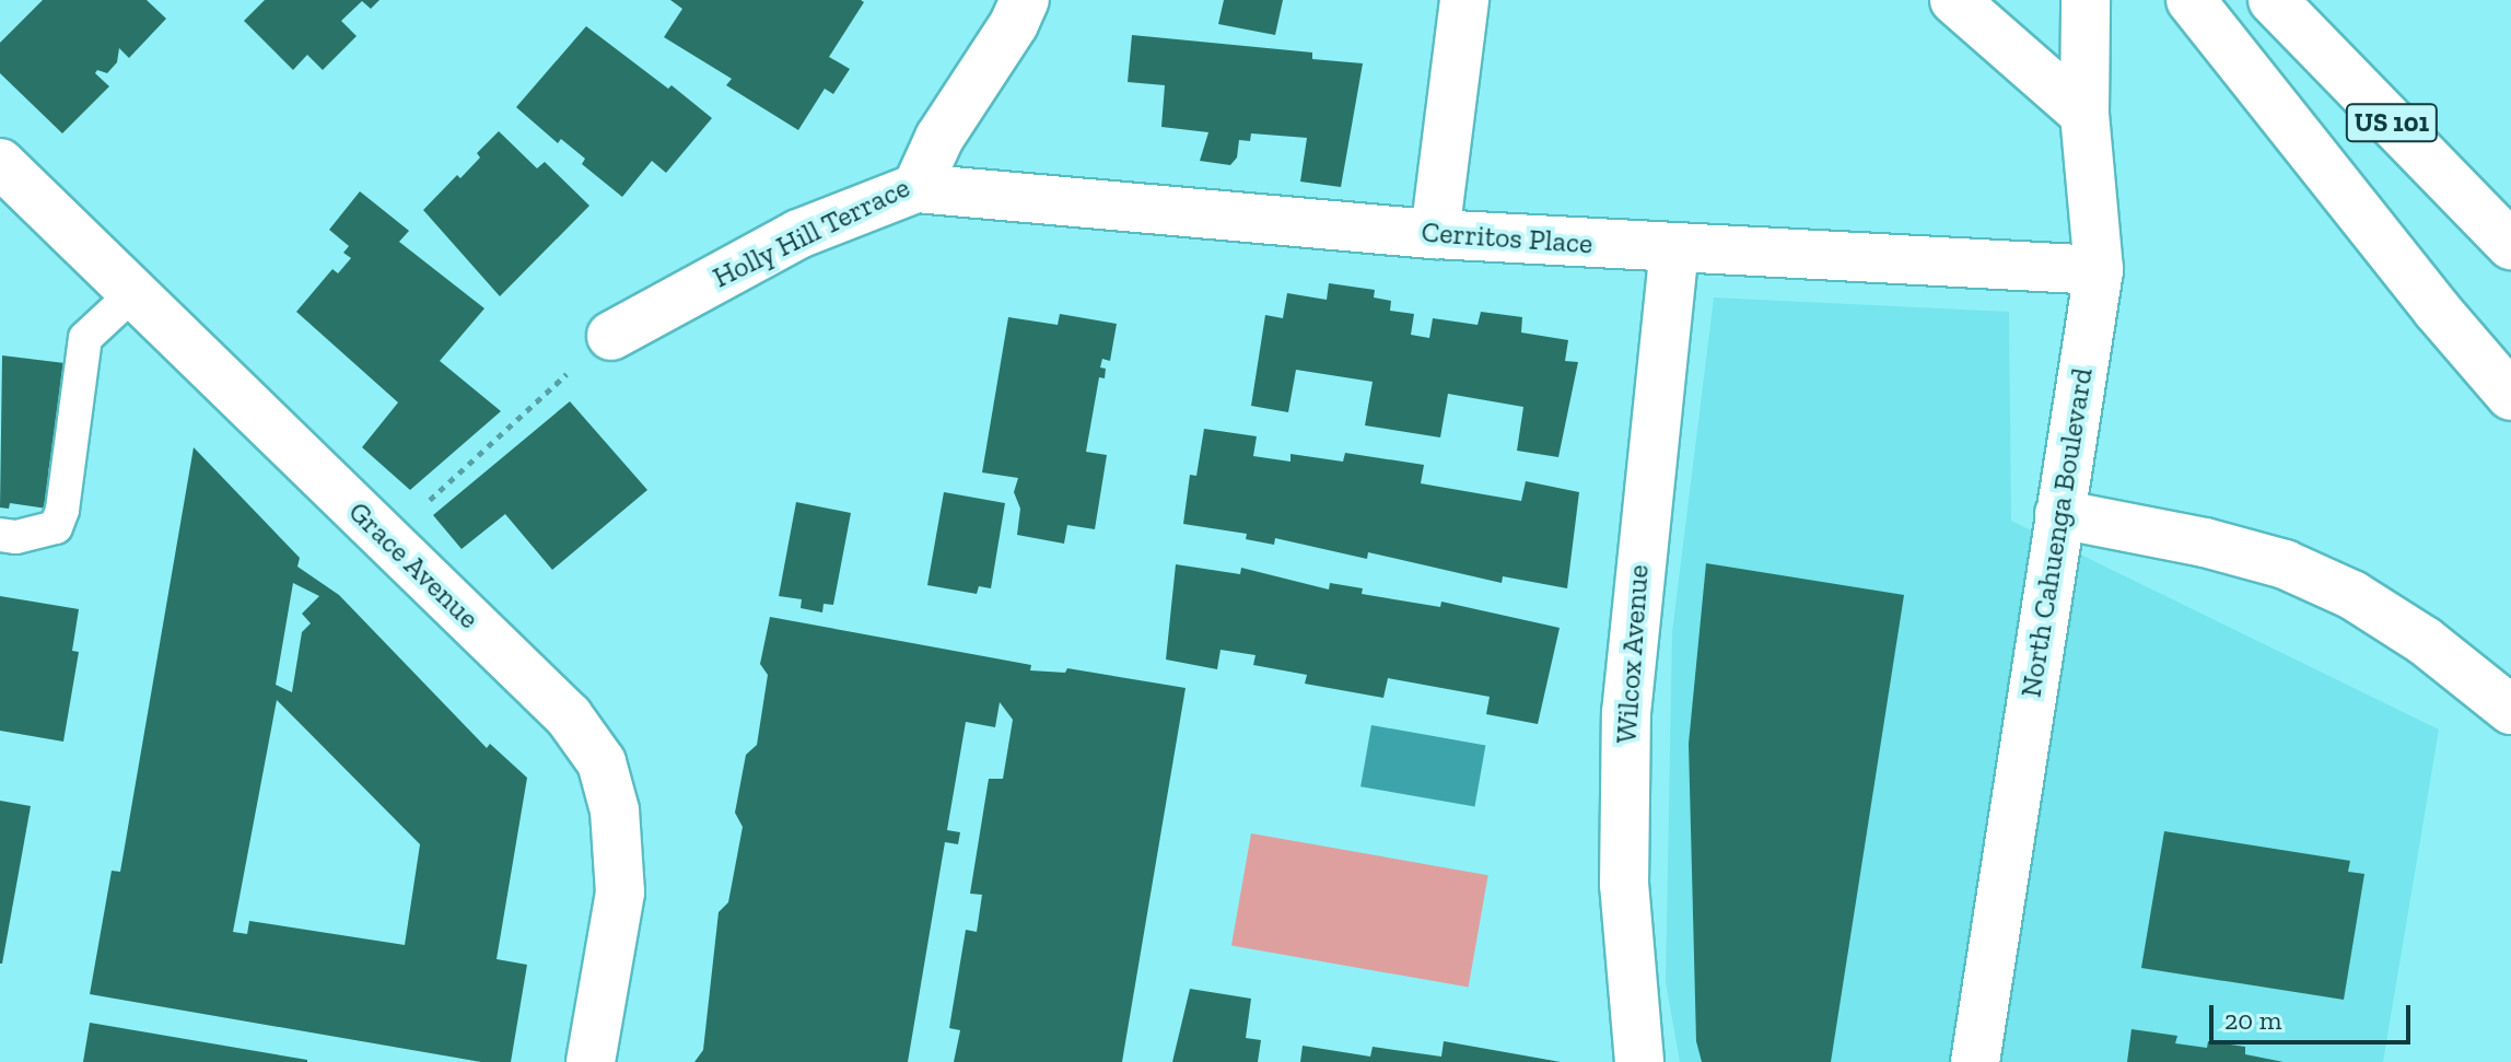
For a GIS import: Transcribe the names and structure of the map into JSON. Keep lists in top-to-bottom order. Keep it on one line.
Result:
{"streets":{"main road":["US 101","Holly Hill Terrace","Cerritos Place","North Cahuenga Boulevard","Grace Avenue","Wilcox Avenue"]},"crossings":[["Holly Hill Terrace","Cerritos Place"],["Cerritos Place","North Cahuenga Boulevard"],["Cerritos Place","Wilcox Avenue"]],"scale_bar":"20 m"}
